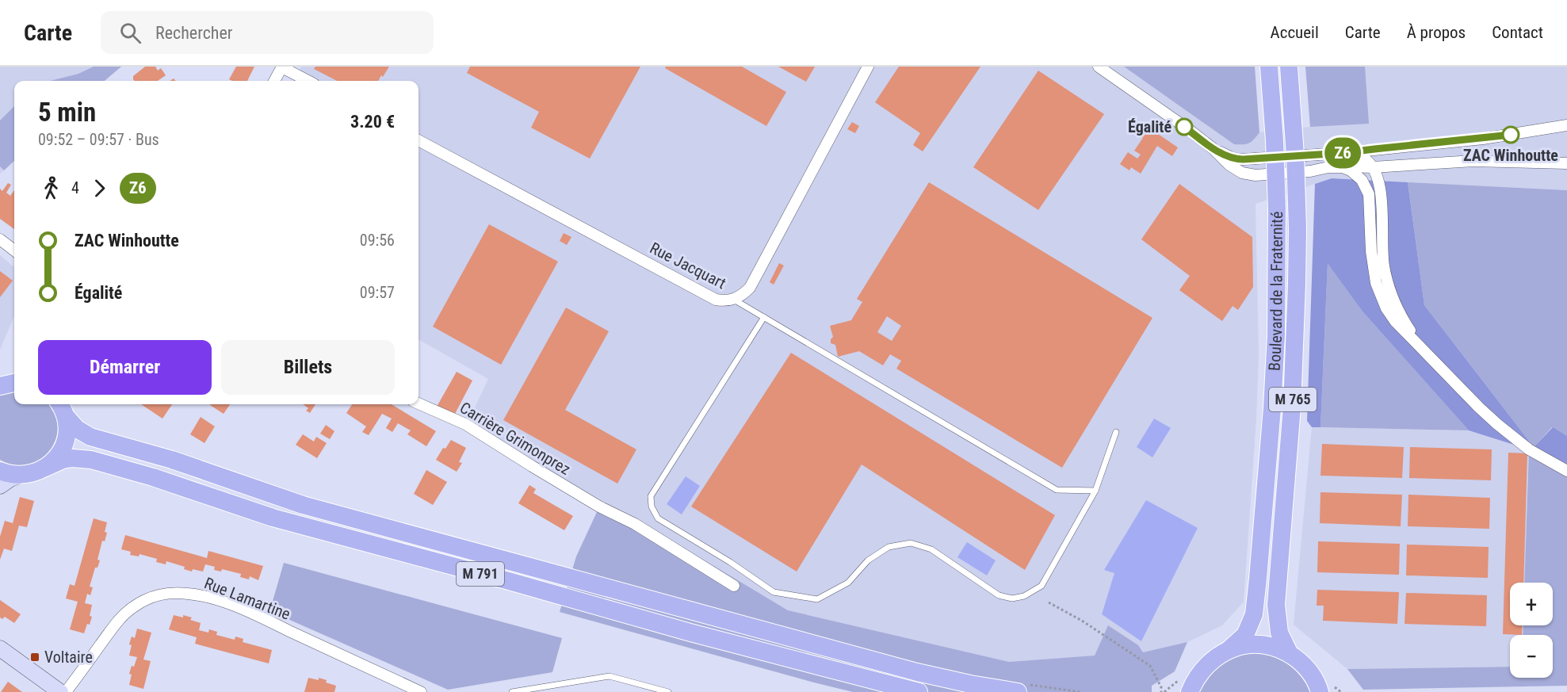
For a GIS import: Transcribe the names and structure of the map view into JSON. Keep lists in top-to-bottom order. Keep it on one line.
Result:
{"streets":{"main road":["Boulevard de la Fraternité","M 765","M 791"],"street":["Rue Jacquart","Carrière Grimonprez","Rue Lamartine"]},"places":{"other":["Égalité","ZAC Winhoutte"],"transit":["Voltaire"]},"lines":["bus line Z6"],"page":{"header":"Carte","search":"Rechercher","nav":["Accueil","Carte","À propos","Contact"],"on_map":"Z6","heading":["5 min","09:52 – 09:57 · Bus","3.20 €"],"legs":["4","Z6"],"list":[{"name":"ZAC Winhoutte","value":"09:56"},{"name":"Égalité","value":"09:57"}],"buttons":["Démarrer","Billets"],"map_buttons":["+","−"]}}
